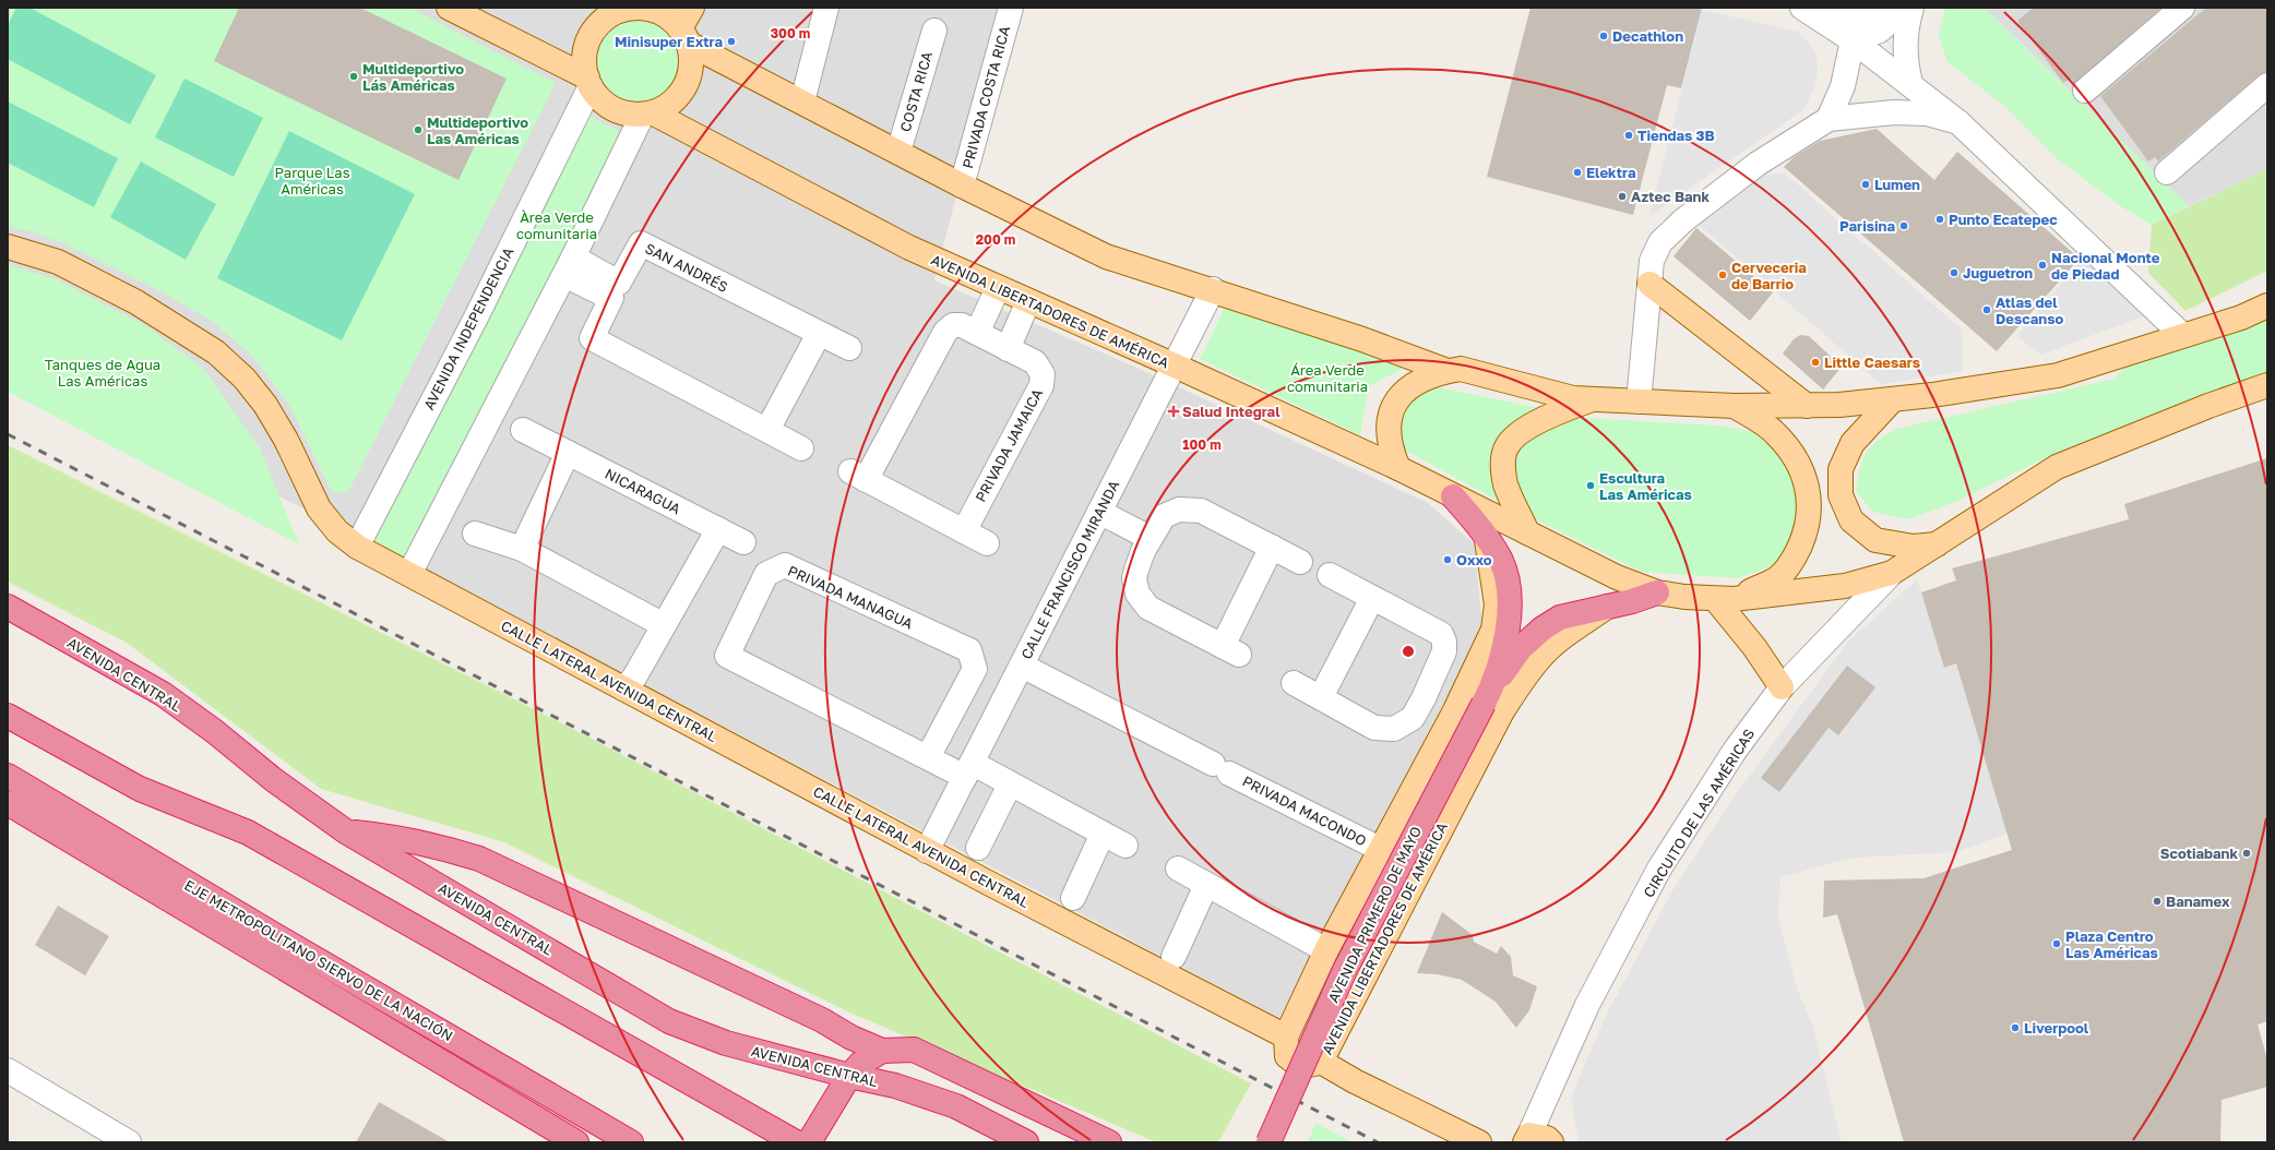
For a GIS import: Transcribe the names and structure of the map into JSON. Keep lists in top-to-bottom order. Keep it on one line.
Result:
{"streets":{"highway":["AVENIDA CENTRAL","AVENIDA PRIMERO DE MAYO","EJE METROPOLITANO SIERVO DE LA NACIÓN"],"main road":["AVENIDA LIBERTADORES DE AMÉRICA","CALLE LATERAL AVENIDA CENTRAL","CIRCUITO DE LAS AMÉRICAS"],"street":["COSTA RICA","PRIVADA COSTA RICA","SAN ANDRÉS","AVENIDA INDEPENDENCIA","PRIVADA JAMAICA","NICARAGUA","CALLE FRANCISCO MIRANDA","PRIVADA MANAGUA","PRIVADA MACONDO"]},"crossings":[["AVENIDA LIBERTADORES DE AMÉRICA","AVENIDA INDEPENDENCIA"],["AVENIDA LIBERTADORES DE AMÉRICA","CALLE FRANCISCO MIRANDA"],["AVENIDA LIBERTADORES DE AMÉRICA","CALLE LATERAL AVENIDA CENTRAL"],["AVENIDA LIBERTADORES DE AMÉRICA","AVENIDA PRIMERO DE MAYO"],["AVENIDA INDEPENDENCIA","CALLE LATERAL AVENIDA CENTRAL"],["CALLE FRANCISCO MIRANDA","PRIVADA MANAGUA"],["CALLE FRANCISCO MIRANDA","CALLE LATERAL AVENIDA CENTRAL"],["CALLE FRANCISCO MIRANDA","PRIVADA MACONDO"]],"parks":["Parque Las Américas","Àrea Verde comunitaria","Tanques de Agua Las Américas","Área Verde comunitaria"],"places":{"other":["Decathlon","Minisuper Extra","Multideportivo Lás Américas","Multideportivo Las Américas","Tiendas 3B","Elektra","Lumen","Aztec Bank","Punto Ecatepec","Parisina","Nacional Monte de Piedad","Juguetron","Cerveceria de Barrio","Atlas del Descanso","Little Caesars","Escultura Las Américas","Oxxo","Scotiabank","Banamex","Plaza Centro Las Américas","Liverpool"],"health":["Salud Integral"]},"rings":["300 m","200 m","100 m"]}
